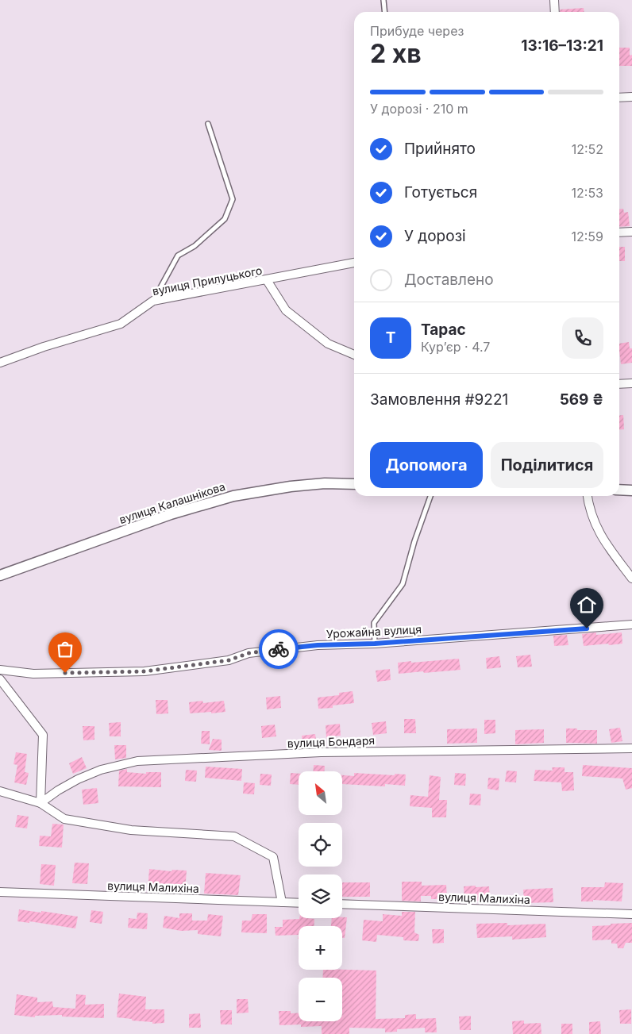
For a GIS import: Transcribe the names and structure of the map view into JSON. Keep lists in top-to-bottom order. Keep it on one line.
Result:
{"streets":{"street":["вулиця Прилуцького","вулиця Калашнікова","Урожайна вулиця","вулиця Бондаря","вулиця Малихіна"]},"north":"top left","page":{"heading":["2 хв","Прибуде через","13:16–13:21"],"panel":["Тарас","Кур’єр · 4.7","Замовлення #9221","569 ₴"],"bar":"У дорозі · 210 m","list":[["Прийнято","12:52"],["Готується","12:53"],["У дорозі","12:59"],"Доставлено"],"round":"Т","buttons":["Допомога","Поділитися"],"map_buttons":["+","−"]}}
